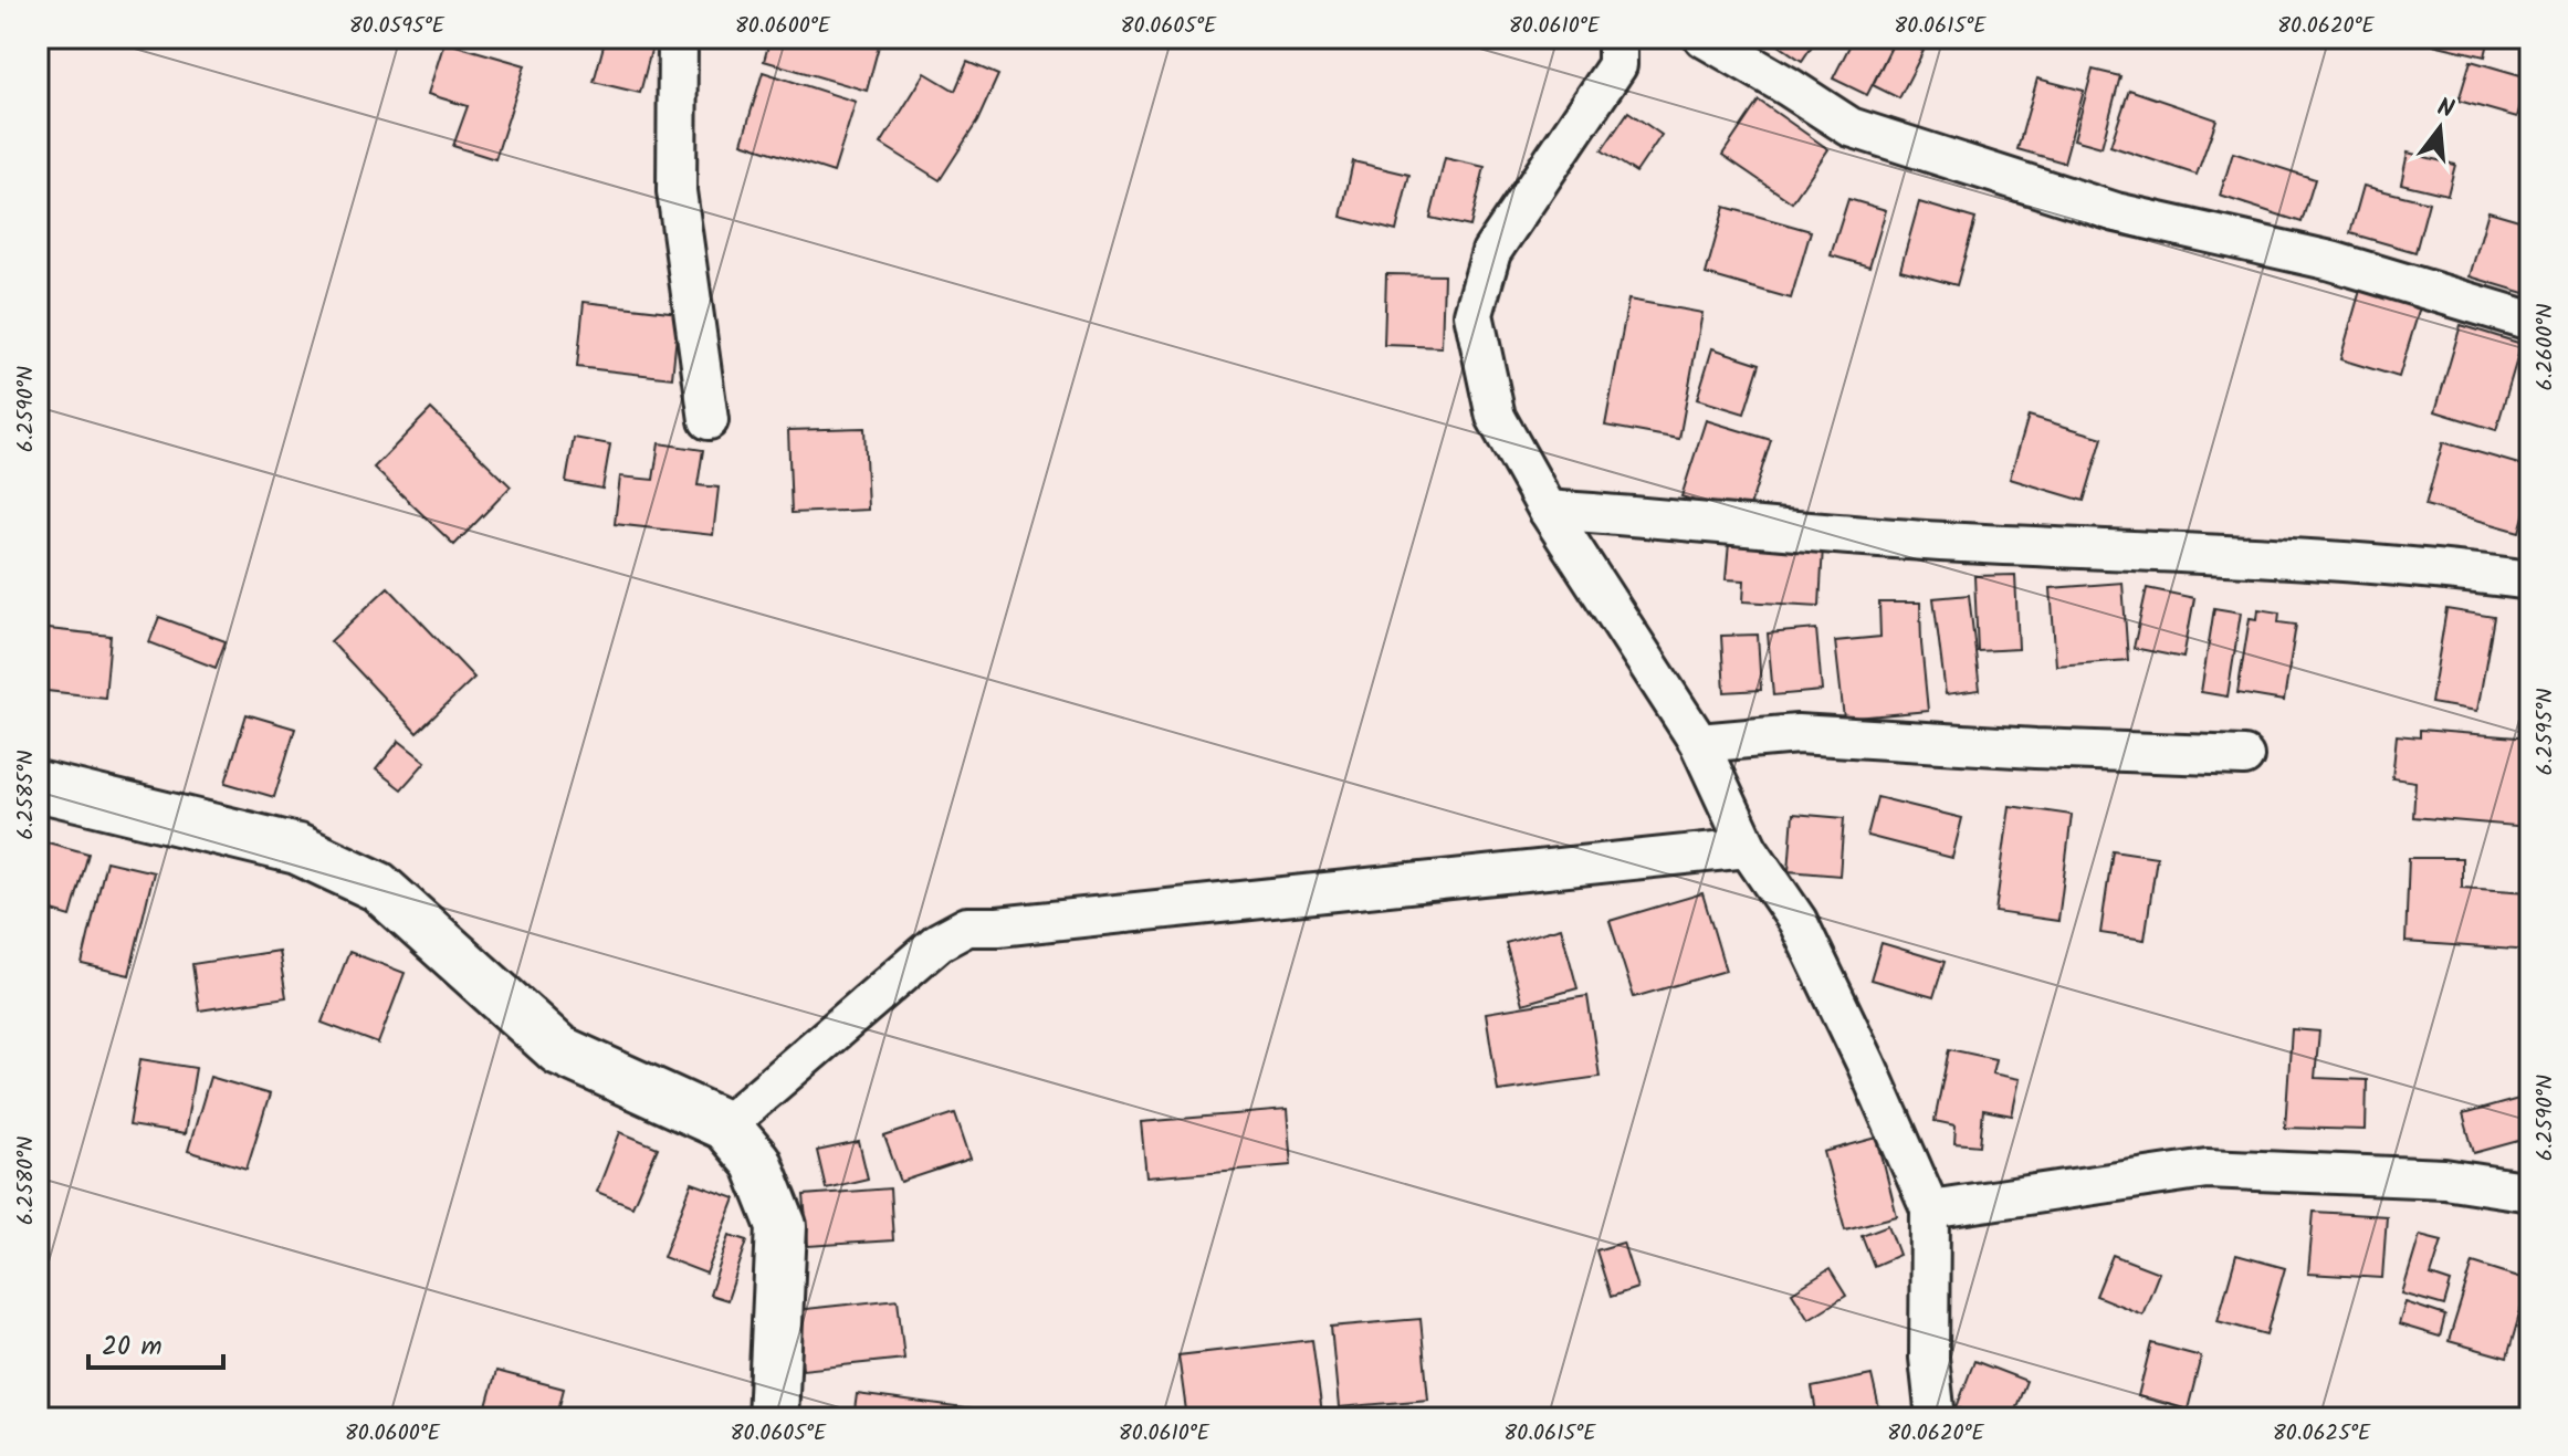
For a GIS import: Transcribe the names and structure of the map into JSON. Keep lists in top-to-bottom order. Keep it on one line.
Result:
{"scale_bar":"20 m","north":"top","coordinates":["80.0595°E","80.0600°E","80.0605°E","80.0610°E","80.0615°E","80.0620°E","6.2600°N","6.2590°N","6.2595°N","6.2585°N","6.2580°N","80.0625°E"]}
